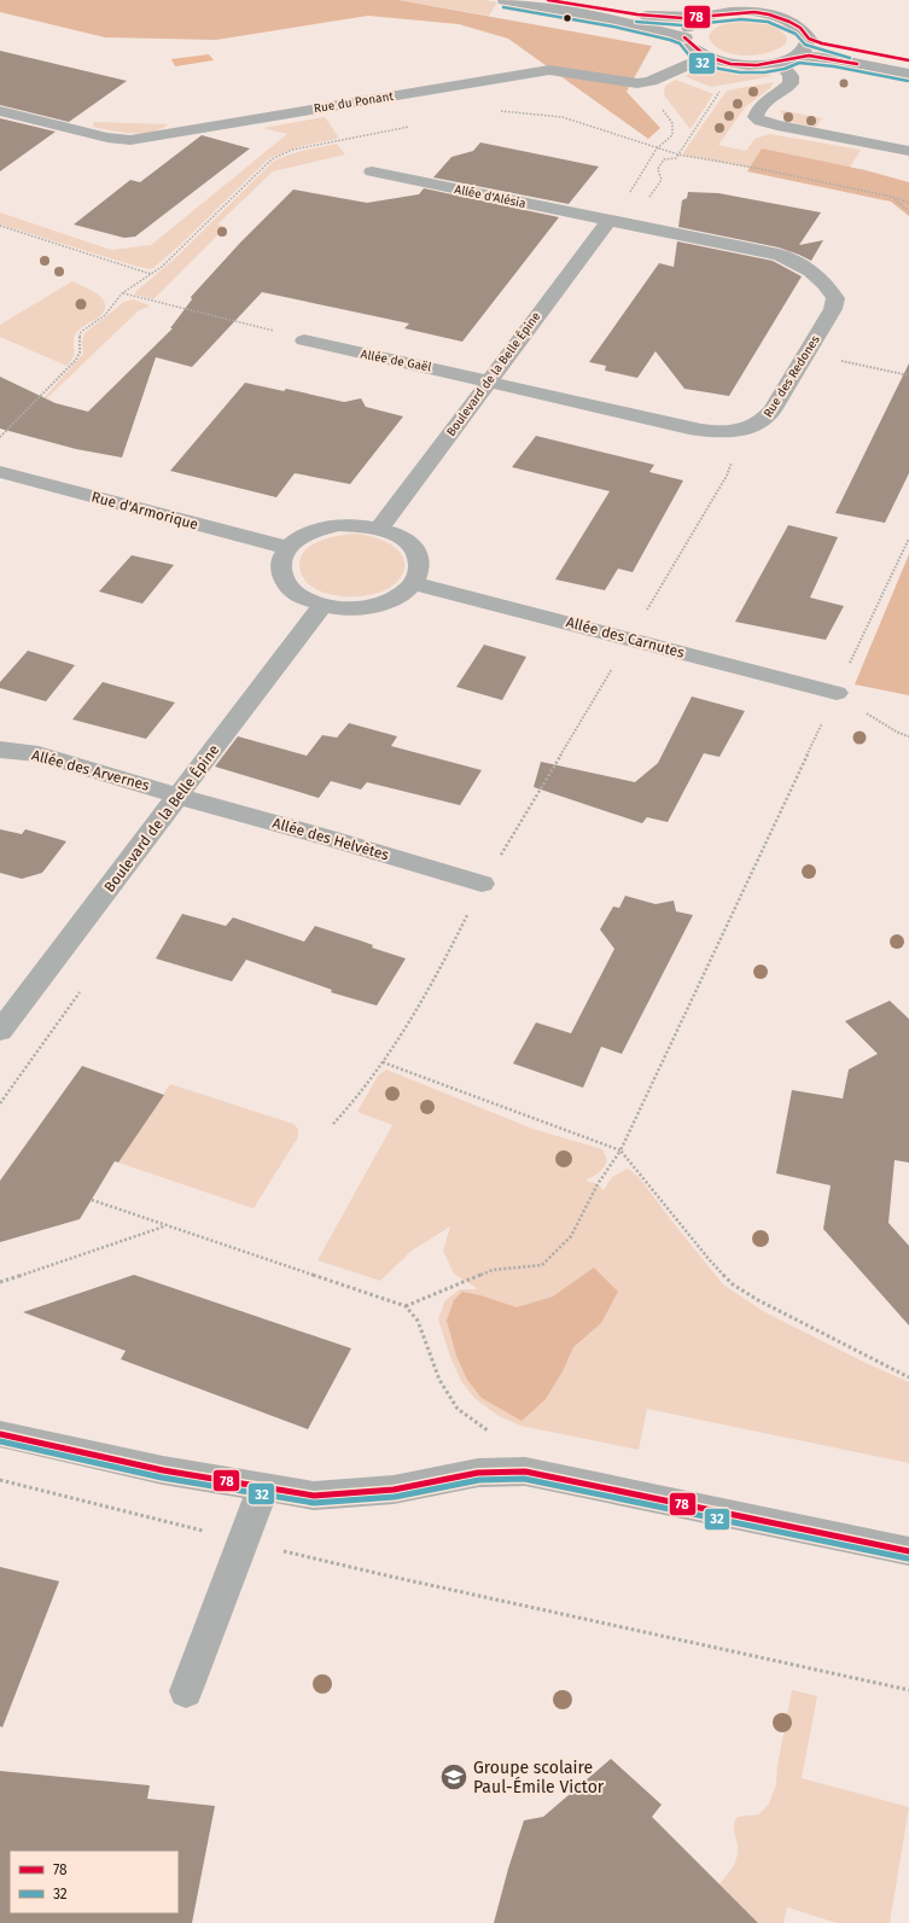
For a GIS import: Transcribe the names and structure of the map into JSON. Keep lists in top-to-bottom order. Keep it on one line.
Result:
{"streets":{"street":["Rue du Ponant","Allée d'Alésia","Allée de Gaël","Boulevard de la Belle Épine","Rue des Redones","Rue d'Armorique","Allée des Carnutes","Allée des Arvernes","Allée des Helvètes"]},"crossings":[["Allée d'Alésia","Boulevard de la Belle Épine"],["Allée d'Alésia","Rue des Redones"],["Allée de Gaël","Boulevard de la Belle Épine"],["Allée de Gaël","Rue des Redones"],["Boulevard de la Belle Épine","Rue des Redones"],["Boulevard de la Belle Épine","Rue d'Armorique"],["Boulevard de la Belle Épine","Allée des Carnutes"],["Boulevard de la Belle Épine","Allée des Arvernes"],["Boulevard de la Belle Épine","Allée des Helvètes"],["Rue d'Armorique","Allée des Carnutes"],["Allée des Arvernes","Allée des Helvètes"]],"places":{"school or university":["Groupe scolaire Paul-Émile Victor"]},"lines":["transit line 78","transit line 32"],"legend":["78","32"]}
